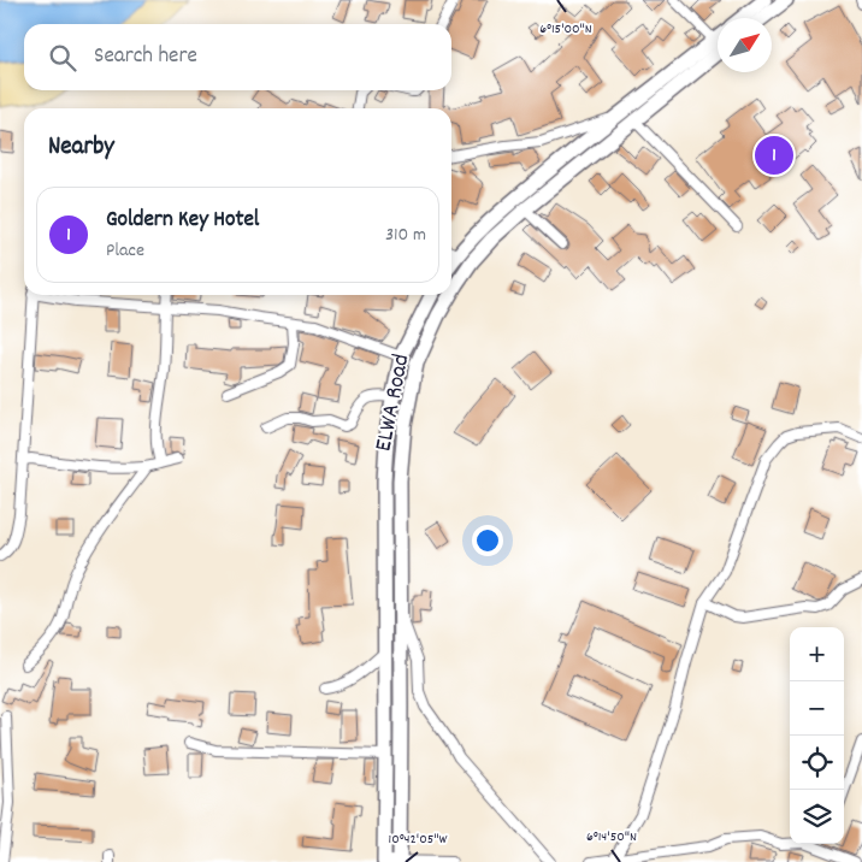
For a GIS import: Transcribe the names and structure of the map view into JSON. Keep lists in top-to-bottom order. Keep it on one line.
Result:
{"streets":{"main road":["ELWA Road"]},"north":"top right","page":{"search":"Search here","heading":"Nearby","pins":"1","list":[{"mark":"1","name":"Goldern Key Hotel","note":"Place","value":"310 m"}],"map_buttons":["+","−"]},"coordinates":["6°15'00\"N","6°14'50\"N","10°42'05\"W"]}
